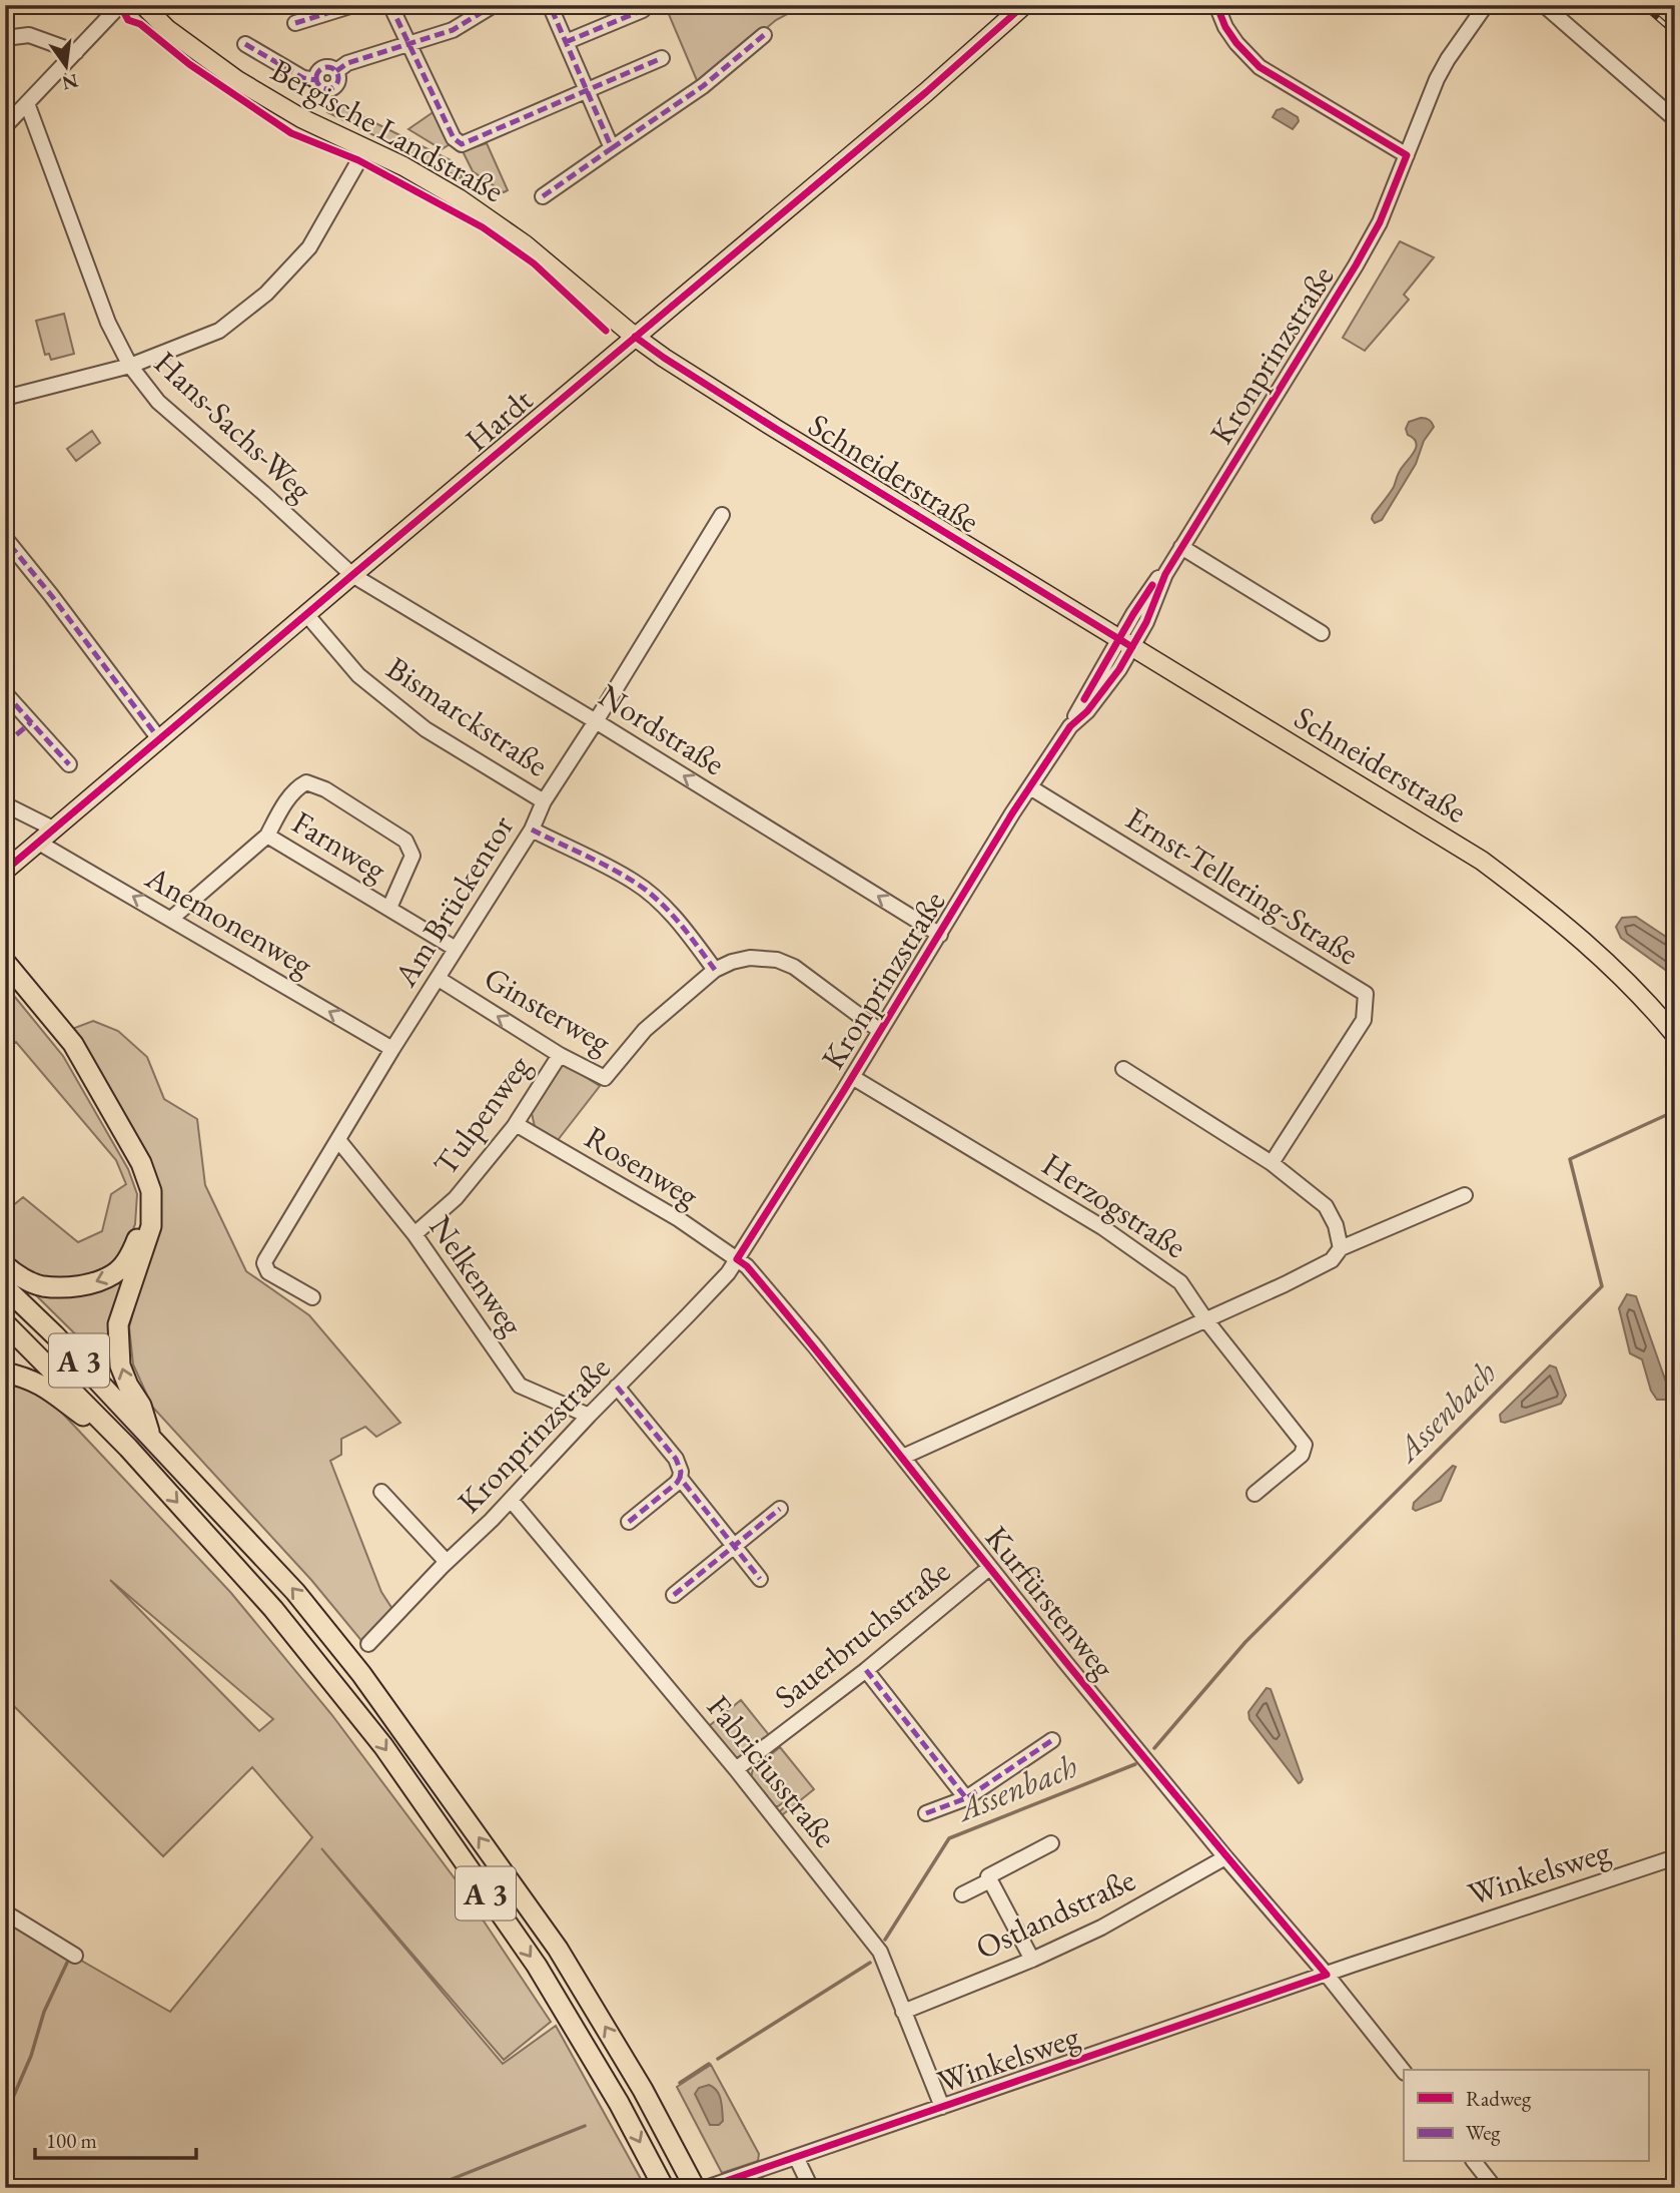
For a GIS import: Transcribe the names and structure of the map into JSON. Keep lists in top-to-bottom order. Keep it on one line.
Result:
{"streets":{"highway":["A 3"],"main road":["Bergische Landstraße","Hardt","Schneiderstraße"],"street":["Kronprinzstraße","Hans-Sachs-Weg","Bismarckstraße","Nordstraße","Farnweg","Ernst-Tellering-Straße","Am Brückentor","Anemonenweg","Ginsterweg","Tulpenweg","Rosenweg","Herzogstraße","Nelkenweg","Kurfürstenweg","Sauerbruchstraße","Fabriciusstraße","Winkelsweg","Ostlandstraße"]},"crossings":[["Bergische Landstraße","Hardt"],["Bergische Landstraße","Schneiderstraße"],["Kronprinzstraße","Schneiderstraße"],["Kronprinzstraße","Nordstraße"],["Kronprinzstraße","Ernst-Tellering-Straße"],["Kronprinzstraße","Rosenweg"],["Kronprinzstraße","Herzogstraße"],["Kronprinzstraße","Nelkenweg"],["Kronprinzstraße","Kurfürstenweg"],["Kronprinzstraße","Fabriciusstraße"],["Hardt","Hans-Sachs-Weg"],["Hardt","Schneiderstraße"],["Hardt","Bismarckstraße"],["Hardt","Nordstraße"],["Hardt","Anemonenweg"],["Hans-Sachs-Weg","Nordstraße"],["Bismarckstraße","Am Brückentor"],["Bismarckstraße","Ginsterweg"],["Nordstraße","Am Brückentor"],["Farnweg","Am Brückentor"],["Farnweg","Anemonenweg"],["Am Brückentor","Anemonenweg"],["Am Brückentor","Ginsterweg"],["Am Brückentor","Nelkenweg"],["Ginsterweg","Tulpenweg"],["Tulpenweg","Rosenweg"],["Tulpenweg","Nelkenweg"],["Rosenweg","Kurfürstenweg"],["Kurfürstenweg","Sauerbruchstraße"],["Kurfürstenweg","Winkelsweg"],["Kurfürstenweg","Ostlandstraße"],["Sauerbruchstraße","Fabriciusstraße"],["Fabriciusstraße","Winkelsweg"],["Fabriciusstraße","Ostlandstraße"]],"one_way":["Anemonenweg","Ginsterweg"],"water":["Assenbach"],"legend":["Radweg","Weg"],"scale_bar":"100 m","north":"bottom"}
